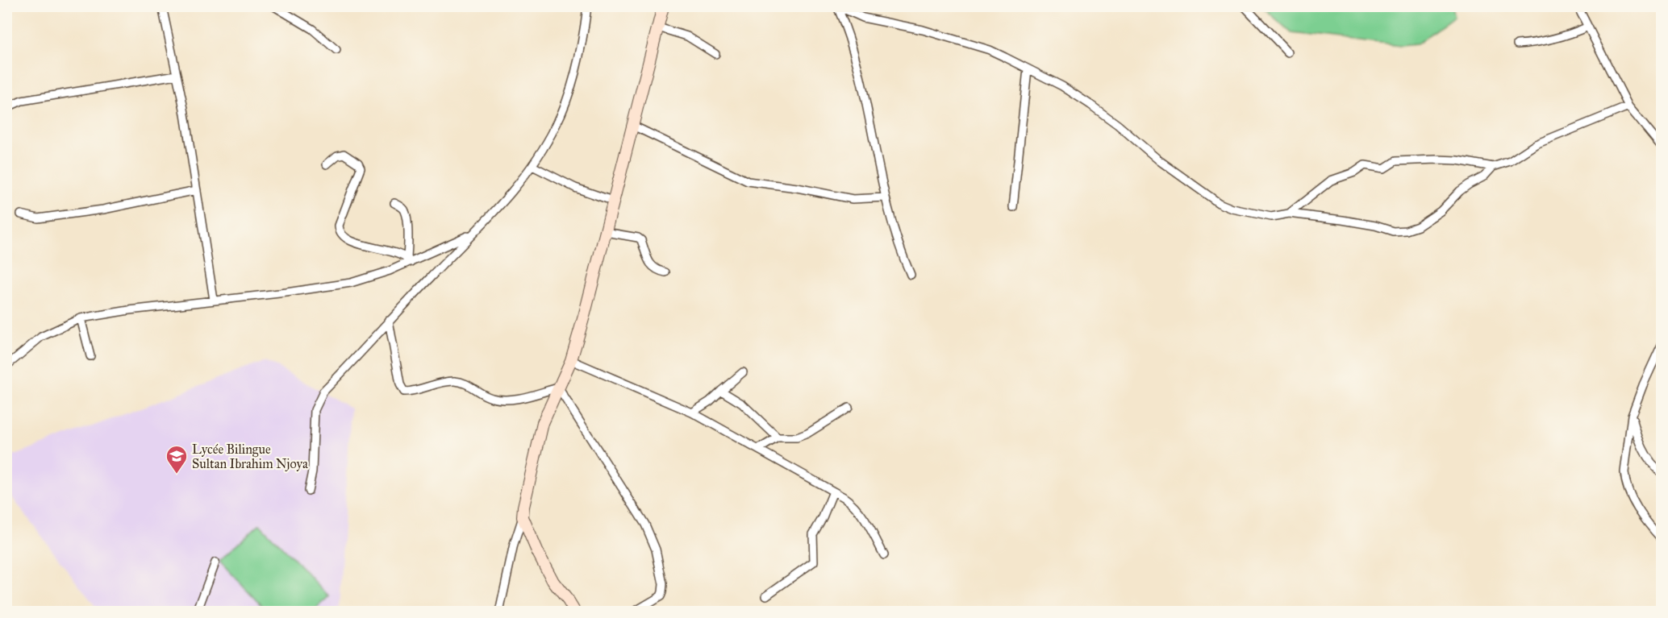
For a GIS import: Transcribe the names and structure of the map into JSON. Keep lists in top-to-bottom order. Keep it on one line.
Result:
{"places":{"school or university":["Lycée Bilingue Sultan Ibrahim Njoya"]}}
